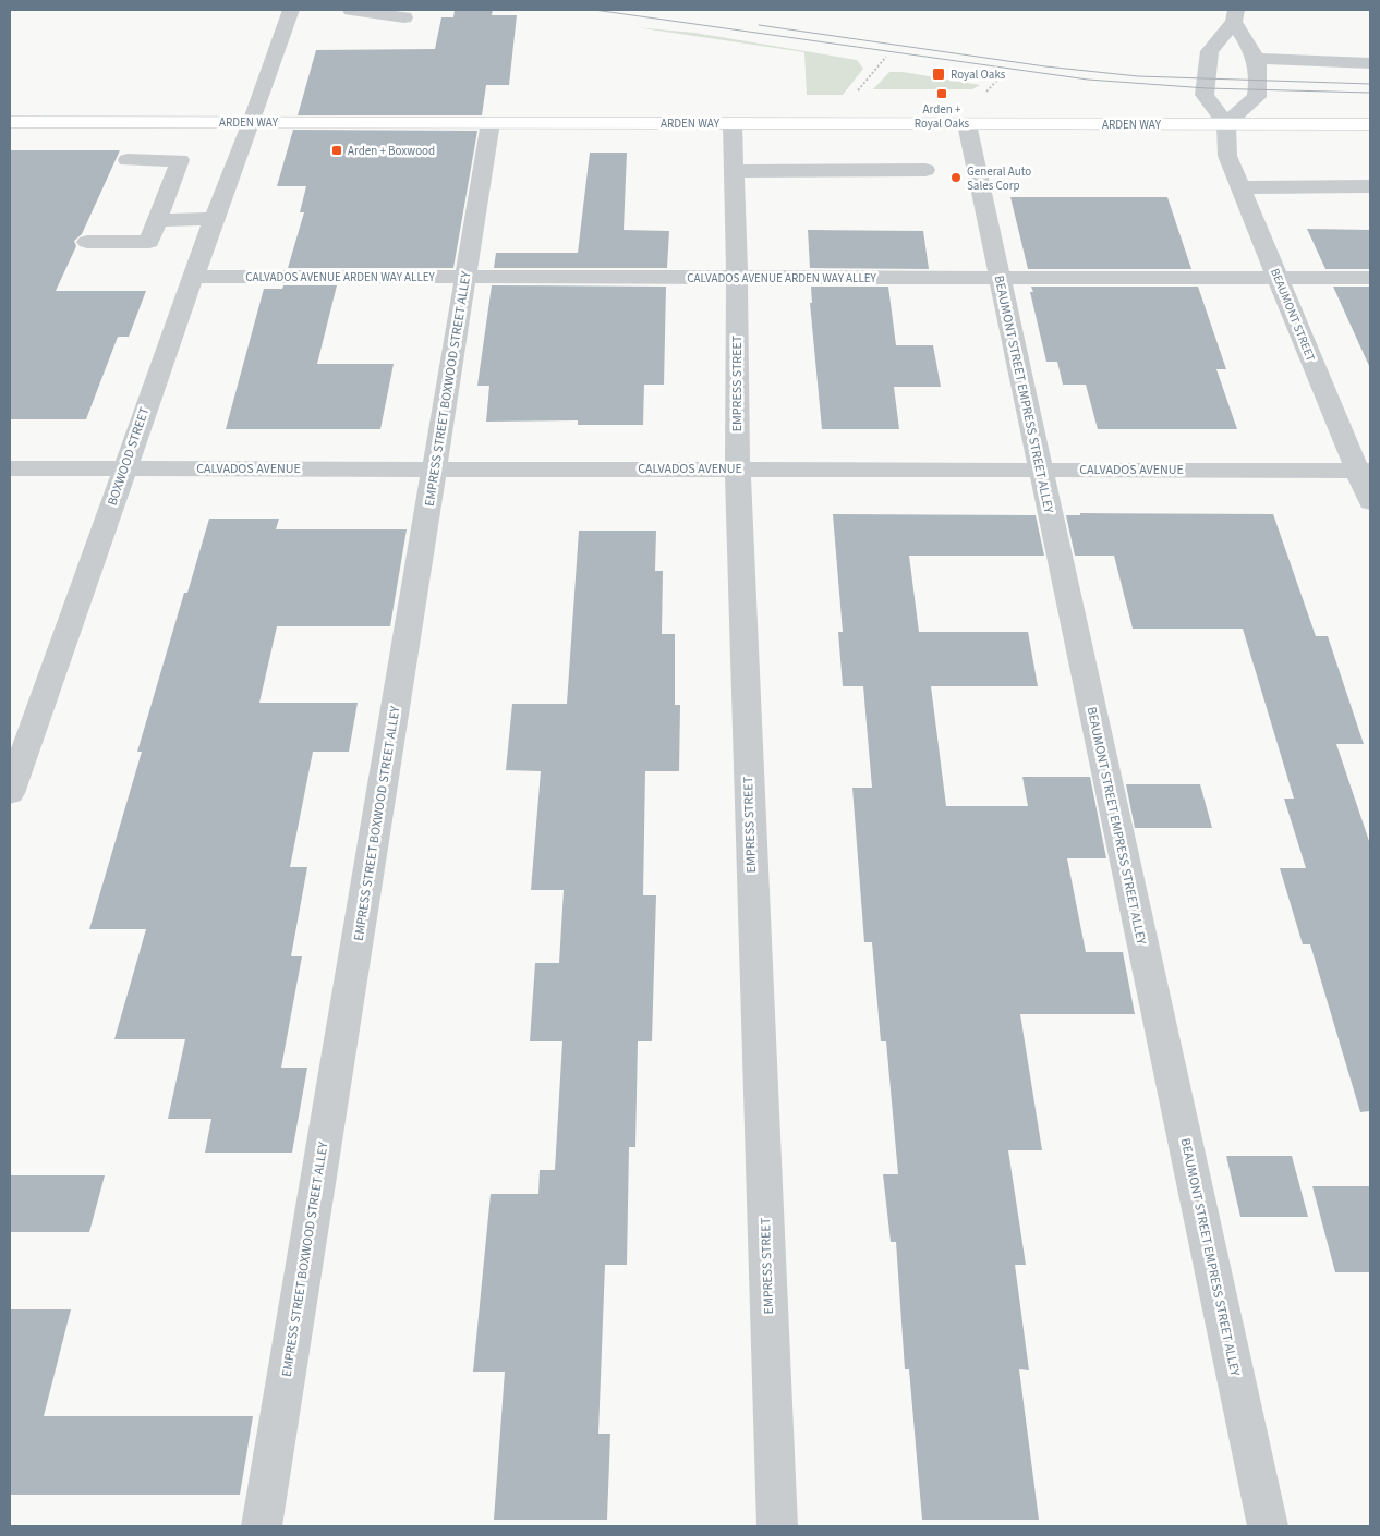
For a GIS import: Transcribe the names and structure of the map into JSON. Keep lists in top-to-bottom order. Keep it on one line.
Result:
{"streets":{"main road":["ARDEN WAY"],"street":["CALVADOS AVENUE ARDEN WAY ALLEY","BEAUMONT STREET","EMPRESS STREET","EMPRESS STREET BOXWOOD STREET ALLEY","BEAUMONT STREET EMPRESS STREET ALLEY","BOXWOOD STREET","CALVADOS AVENUE"]},"crossings":[["ARDEN WAY","BEAUMONT STREET"],["ARDEN WAY","EMPRESS STREET"],["ARDEN WAY","EMPRESS STREET BOXWOOD STREET ALLEY"],["ARDEN WAY","BEAUMONT STREET EMPRESS STREET ALLEY"],["ARDEN WAY","BOXWOOD STREET"],["CALVADOS AVENUE ARDEN WAY ALLEY","BEAUMONT STREET"],["CALVADOS AVENUE ARDEN WAY ALLEY","EMPRESS STREET"],["CALVADOS AVENUE ARDEN WAY ALLEY","EMPRESS STREET BOXWOOD STREET ALLEY"],["CALVADOS AVENUE ARDEN WAY ALLEY","BEAUMONT STREET EMPRESS STREET ALLEY"],["CALVADOS AVENUE ARDEN WAY ALLEY","BOXWOOD STREET"],["BEAUMONT STREET","CALVADOS AVENUE"],["EMPRESS STREET","CALVADOS AVENUE"],["EMPRESS STREET BOXWOOD STREET ALLEY","CALVADOS AVENUE"],["BEAUMONT STREET EMPRESS STREET ALLEY","CALVADOS AVENUE"],["BOXWOOD STREET","CALVADOS AVENUE"]],"places":{"transit":["Royal Oaks","Arden + Royal Oaks","Arden + Boxwood"],"other":["General Auto Sales Corp"]}}
